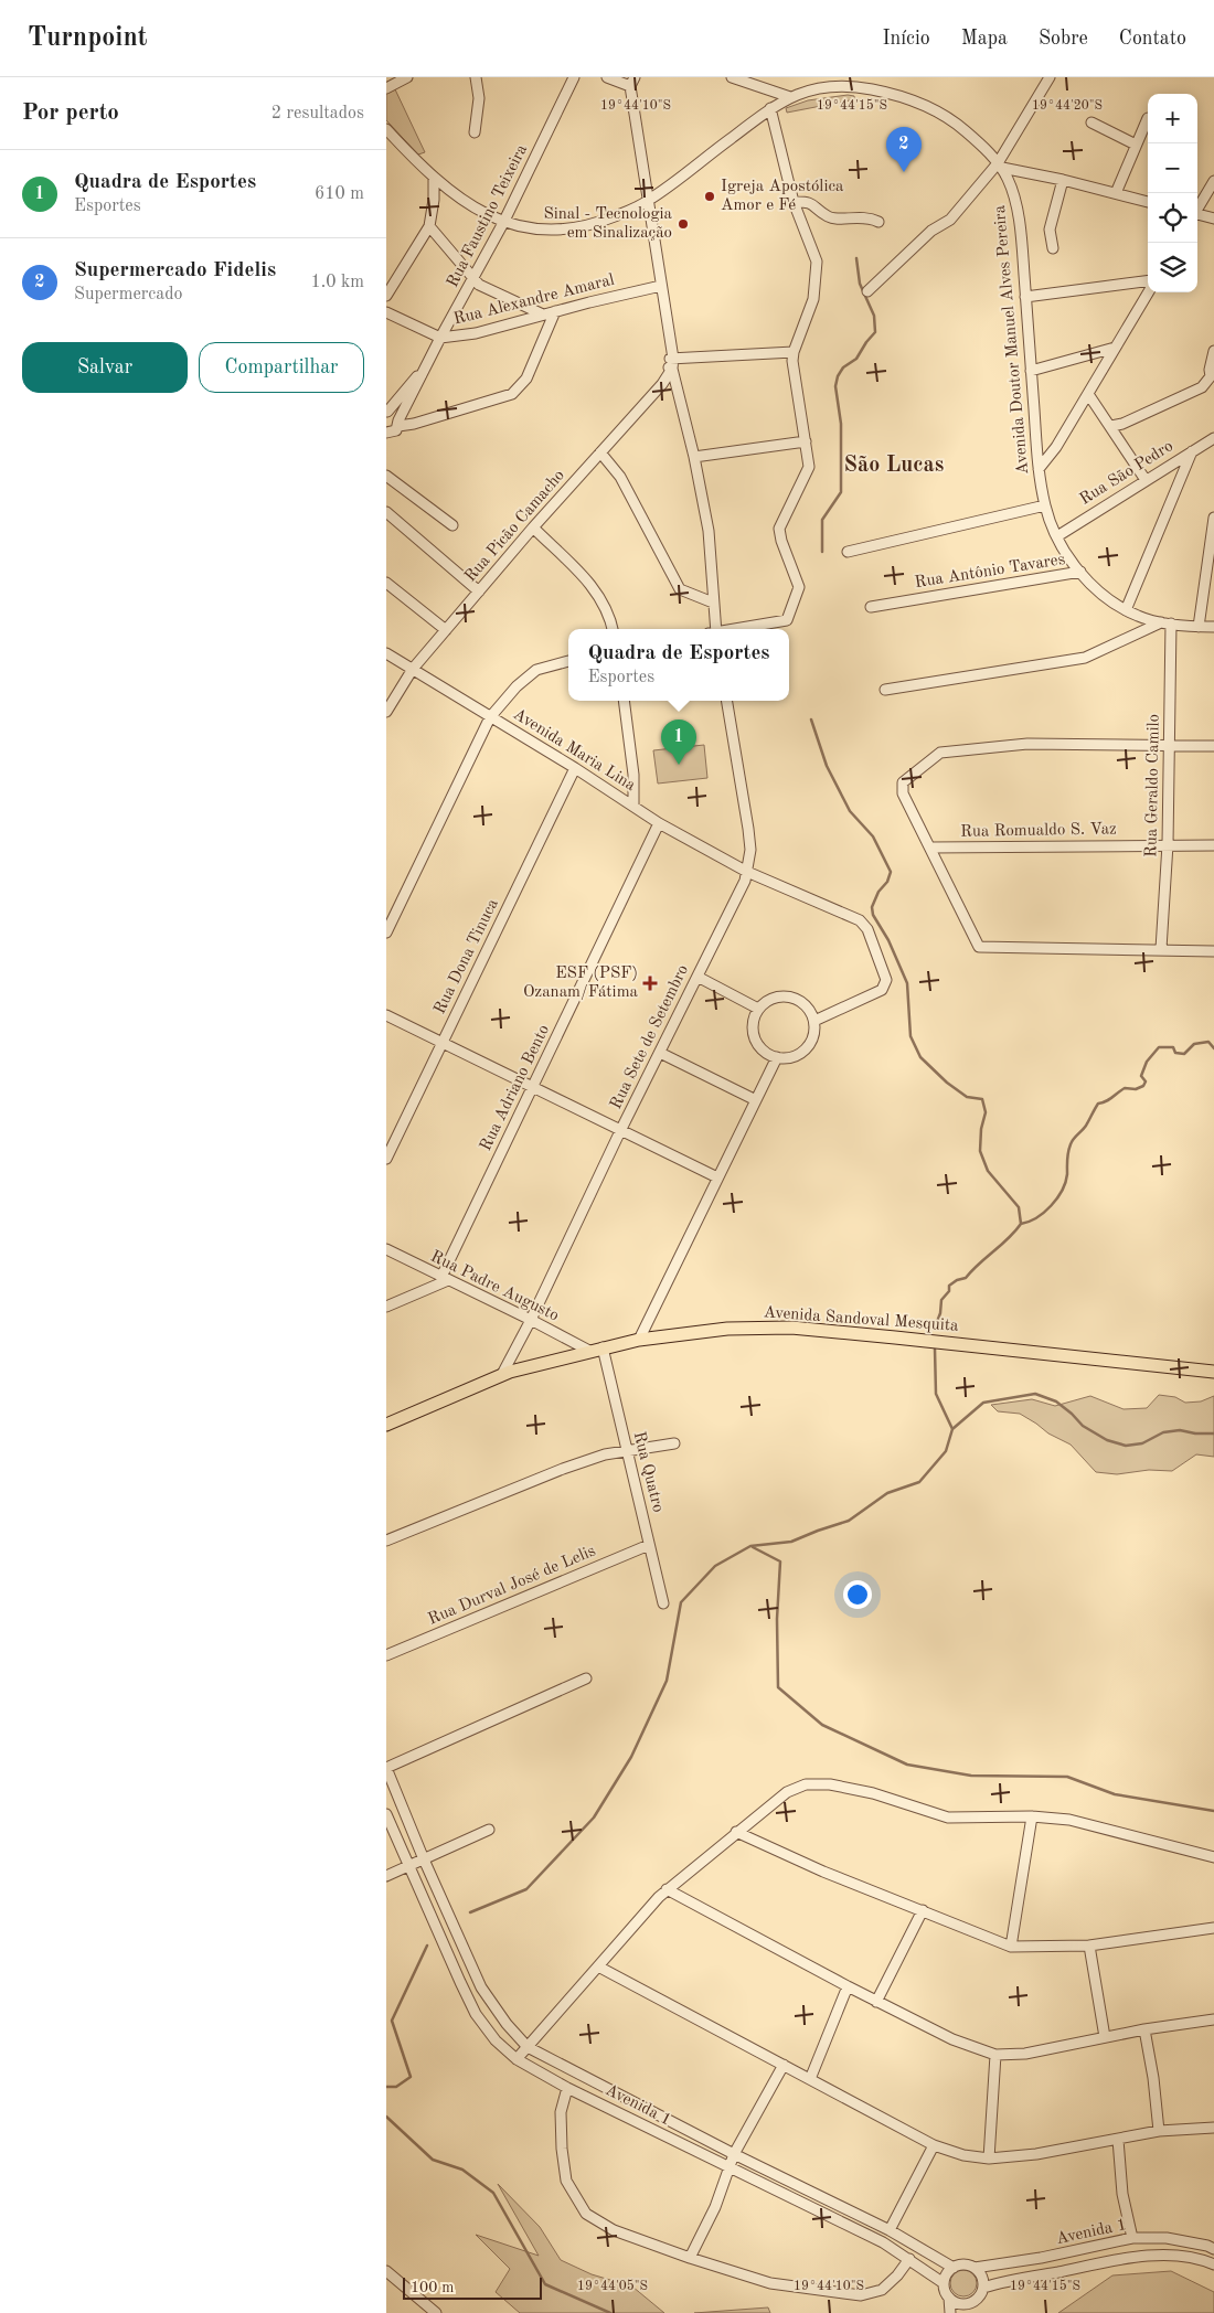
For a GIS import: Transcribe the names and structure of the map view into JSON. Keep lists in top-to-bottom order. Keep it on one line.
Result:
{"streets":{"main road":["Avenida Sandoval Mesquita"],"street":["Rua Faustino Teixeira","Rua Alexandre Amaral","Avenida Doutor Manuel Alves Pereira","Rua São Pedro","Rua Picão Camacho","Rua Antônio Tavares","Avenida Maria Lina","Rua Geraldo Camilo","Rua Romualdo S. Vaz","Rua Dona Tinuca","Rua Sete de Setembro","Rua Adriano Bento","Rua Padre Augusto","Rua Quatro","Rua Durval José de Lelis","Avenida 1"]},"crossings":[["Rua Faustino Teixeira","Rua Alexandre Amaral"],["Rua Faustino Teixeira","Avenida Doutor Manuel Alves Pereira"],["Avenida Doutor Manuel Alves Pereira","Rua São Pedro"],["Avenida Doutor Manuel Alves Pereira","Rua Antônio Tavares"],["Avenida Doutor Manuel Alves Pereira","Rua Geraldo Camilo"],["Rua Picão Camacho","Avenida Maria Lina"],["Avenida Maria Lina","Rua Dona Tinuca"],["Avenida Maria Lina","Rua Sete de Setembro"],["Avenida Maria Lina","Rua Adriano Bento"],["Rua Geraldo Camilo","Rua Romualdo S. Vaz"],["Rua Sete de Setembro","Rua Padre Augusto"],["Rua Sete de Setembro","Avenida Sandoval Mesquita"],["Rua Adriano Bento","Rua Padre Augusto"],["Rua Padre Augusto","Avenida Sandoval Mesquita"],["Avenida Sandoval Mesquita","Rua Quatro"],["Rua Quatro","Rua Durval José de Lelis"]],"districts":["São Lucas"],"places":{"other":["Igreja Apostólica Amor e Fé","Sinal - Tecnologia em Sinalização"],"health":["ESF (PSF) Ozanam/Fátima"]},"scale_bar":"100 m","page":{"header":"Turnpoint","nav":["Início","Mapa","Sobre","Contato"],"heading":["Por perto","2 resultados"],"map_buttons":["+","−"],"pins":["2","1"],"list":[{"mark":"1","name":"Quadra de Esportes","note":"Esportes","value":"610 m"},{"mark":"2","name":"Supermercado Fidelis","note":"Supermercado","value":"1.0 km"}],"buttons":["Salvar","Compartilhar"],"popup":["Quadra de Esportes","Esportes"],"scale":"100 m"},"coordinates":["19°44'10\"S","19°44'15\"S","19°44'20\"S","19°44'05\"S"]}
